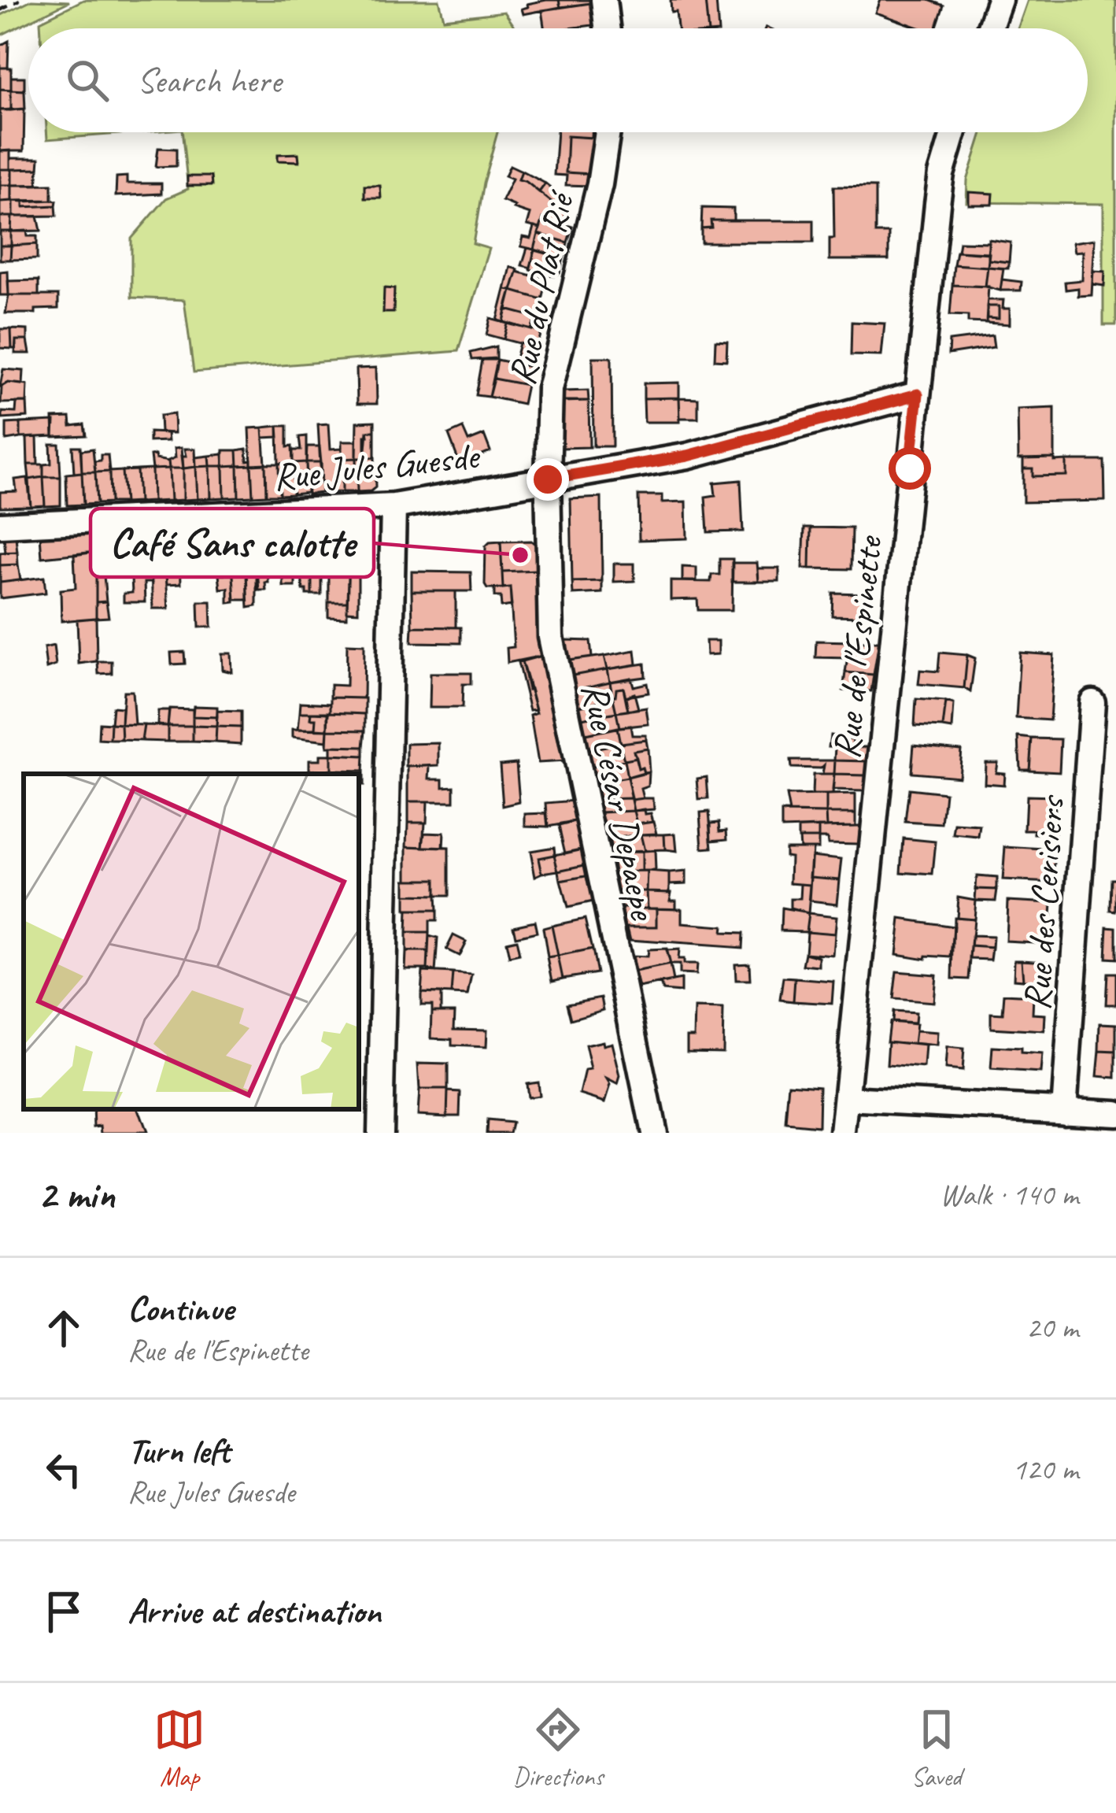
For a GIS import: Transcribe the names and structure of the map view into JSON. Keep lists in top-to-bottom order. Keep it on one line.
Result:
{"streets":{"street":["Rue du Plat Rié","Rue Jules Guesde","Rue de l'Espinette","Rue César Depaepe","Rue des Cerisiers"]},"crossings":[["Rue du Plat Rié","Rue Jules Guesde"],["Rue du Plat Rié","Rue César Depaepe"],["Rue Jules Guesde","Rue de l'Espinette"],["Rue Jules Guesde","Rue César Depaepe"]],"places":["Café Sans calotte"],"page":{"search":"Search here","heading":["2 min","Walk · 140 m"],"list":[["Continue","Rue de l'Espinette","20 m"],["Turn left","Rue Jules Guesde","120 m"],"Arrive at destination"],"nav":["Map","Directions","Saved"]}}
